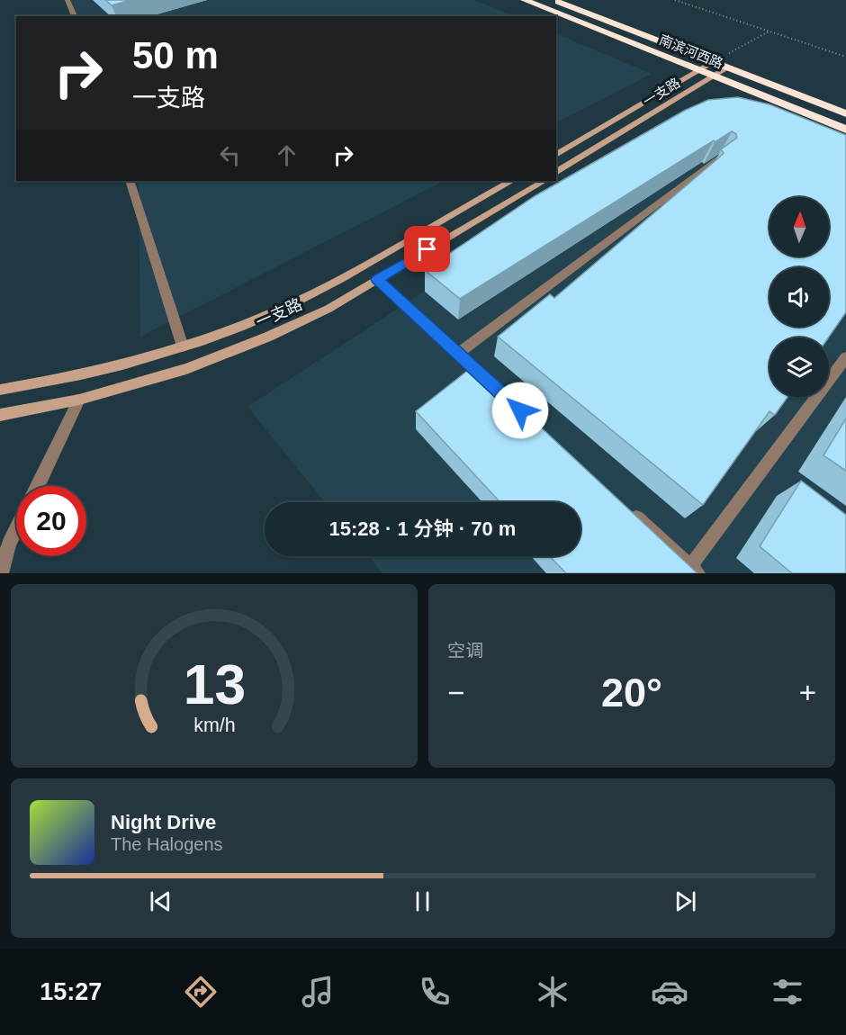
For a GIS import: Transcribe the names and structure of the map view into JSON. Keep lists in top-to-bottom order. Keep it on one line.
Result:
{"streets":{"highway":["南滨河西路"],"street":["一支路"]},"crossings":[["南滨河西路","一支路"]],"north":"top","page":{"turn":["50 m","一支路"],"limit":"20","trip":"15:28 · 1 分钟 · 70 m","tile":"空调","heat":["−","20°","+"],"song":["Night Drive","The Halogens"],"tabs":"15:27","gauge":["13","km/h"]}}
